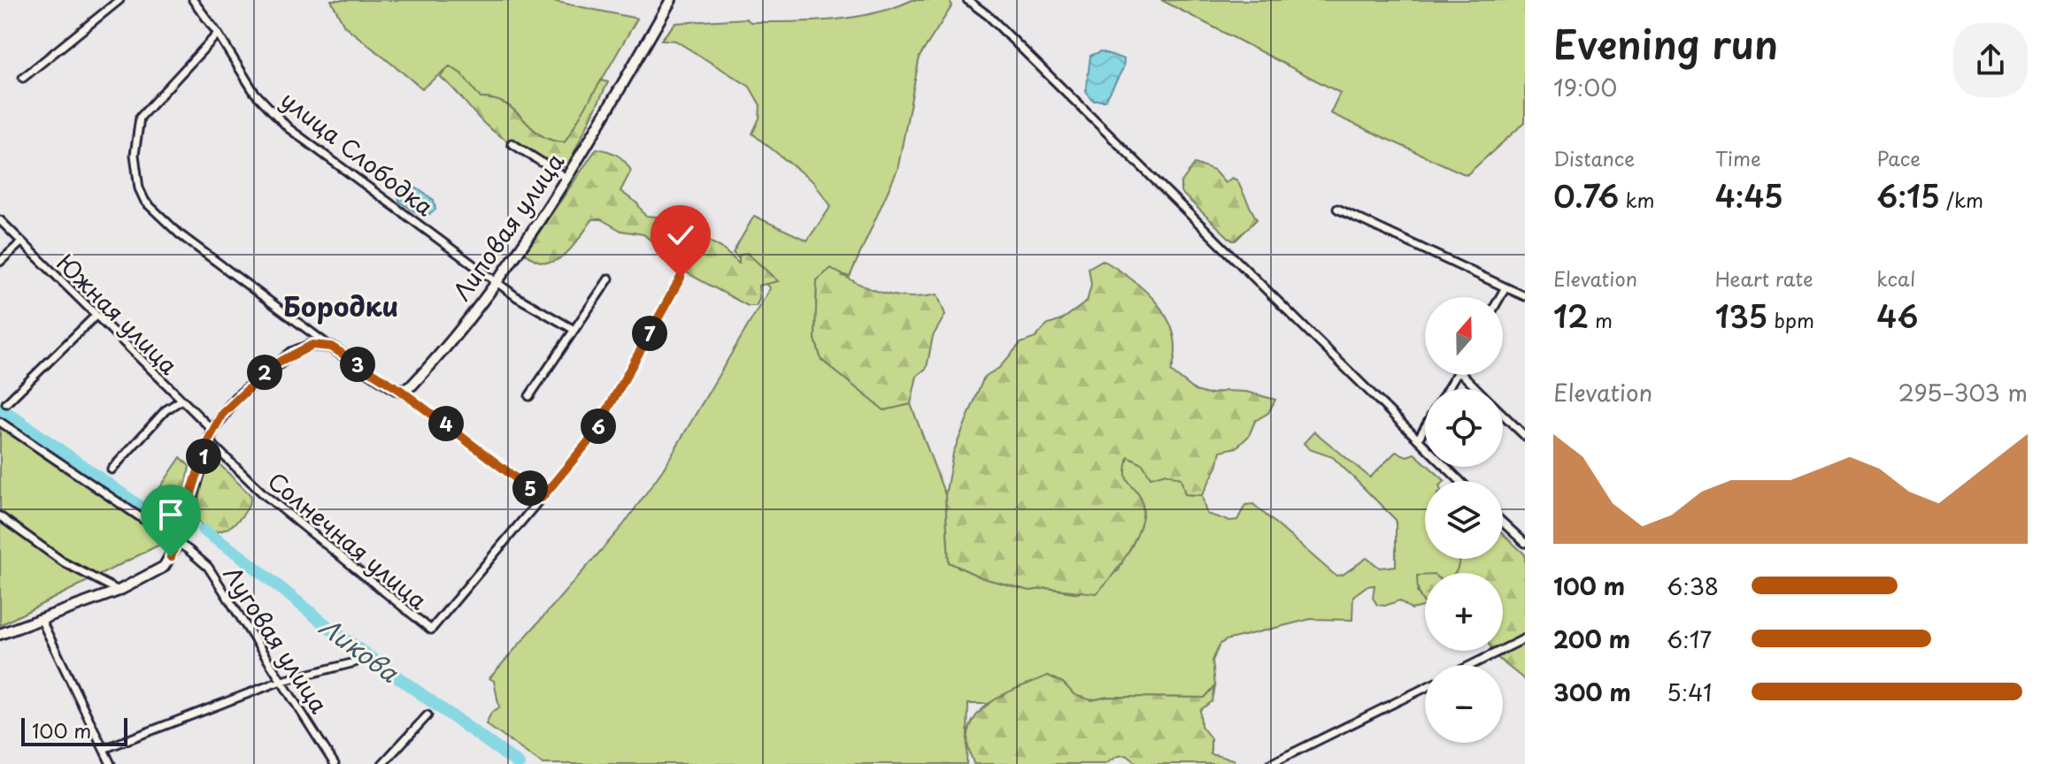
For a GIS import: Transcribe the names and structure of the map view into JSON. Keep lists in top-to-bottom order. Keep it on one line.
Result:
{"streets":{"street":["улица Слободка","Липовая улица","Южная улица","Солнечная улица","Луговая улица"]},"crossings":[["улица Слободка","Липовая улица"],["Южная улица","Солнечная улица"]],"districts":["Бородки"],"water":["Ликова"],"scale_bar":"100 m","north":"top","page":{"heading":["Evening run","19:00"],"stats":[["Distance","0.76 km"],["Time","4:45"],["Pace","6:15 /km"],["Elevation","12 m"],["Heart rate","135 bpm"],["kcal","46"]],"map_buttons":["+","−"],"pins":["7","3","2","4","6","1","5"],"chart":["Elevation","295–303 m"],"list":[{"name":"100 m","note":"6:38"},{"name":"200 m","note":"6:17"},{"name":"300 m","note":"5:41"}],"scale":"100 m"}}
